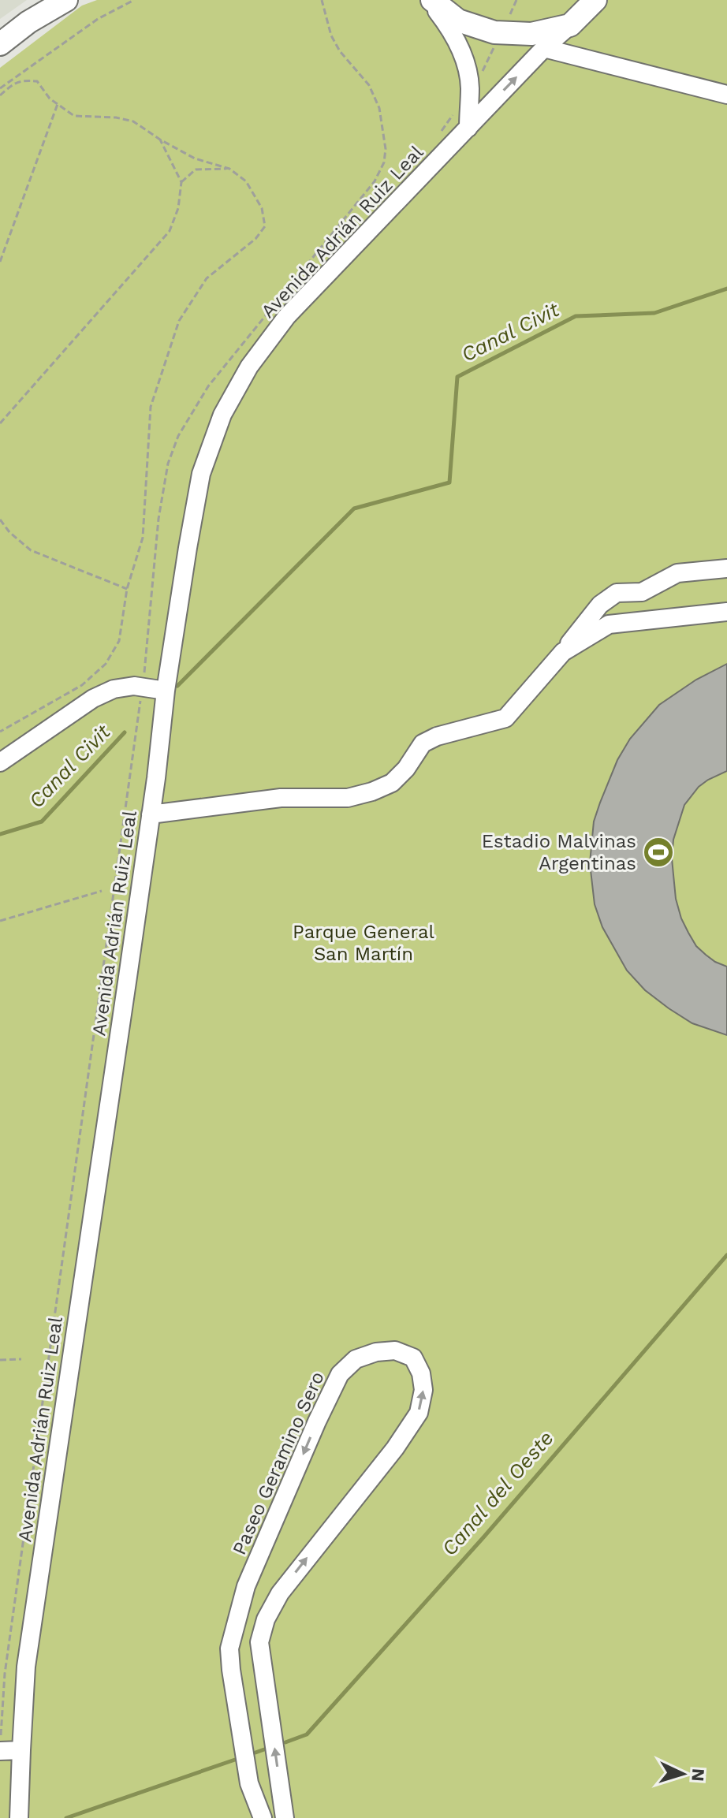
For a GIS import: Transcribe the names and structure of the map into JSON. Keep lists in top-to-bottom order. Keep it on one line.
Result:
{"streets":{"street":["Avenida Adrián Ruiz Leal","Paseo Geramino Sero"]},"water":["Canal Civit","Canal del Oeste"],"parks":["Parque General San Martín"],"places":{"sports":["Estadio Malvinas Argentinas"]},"north":"right"}
